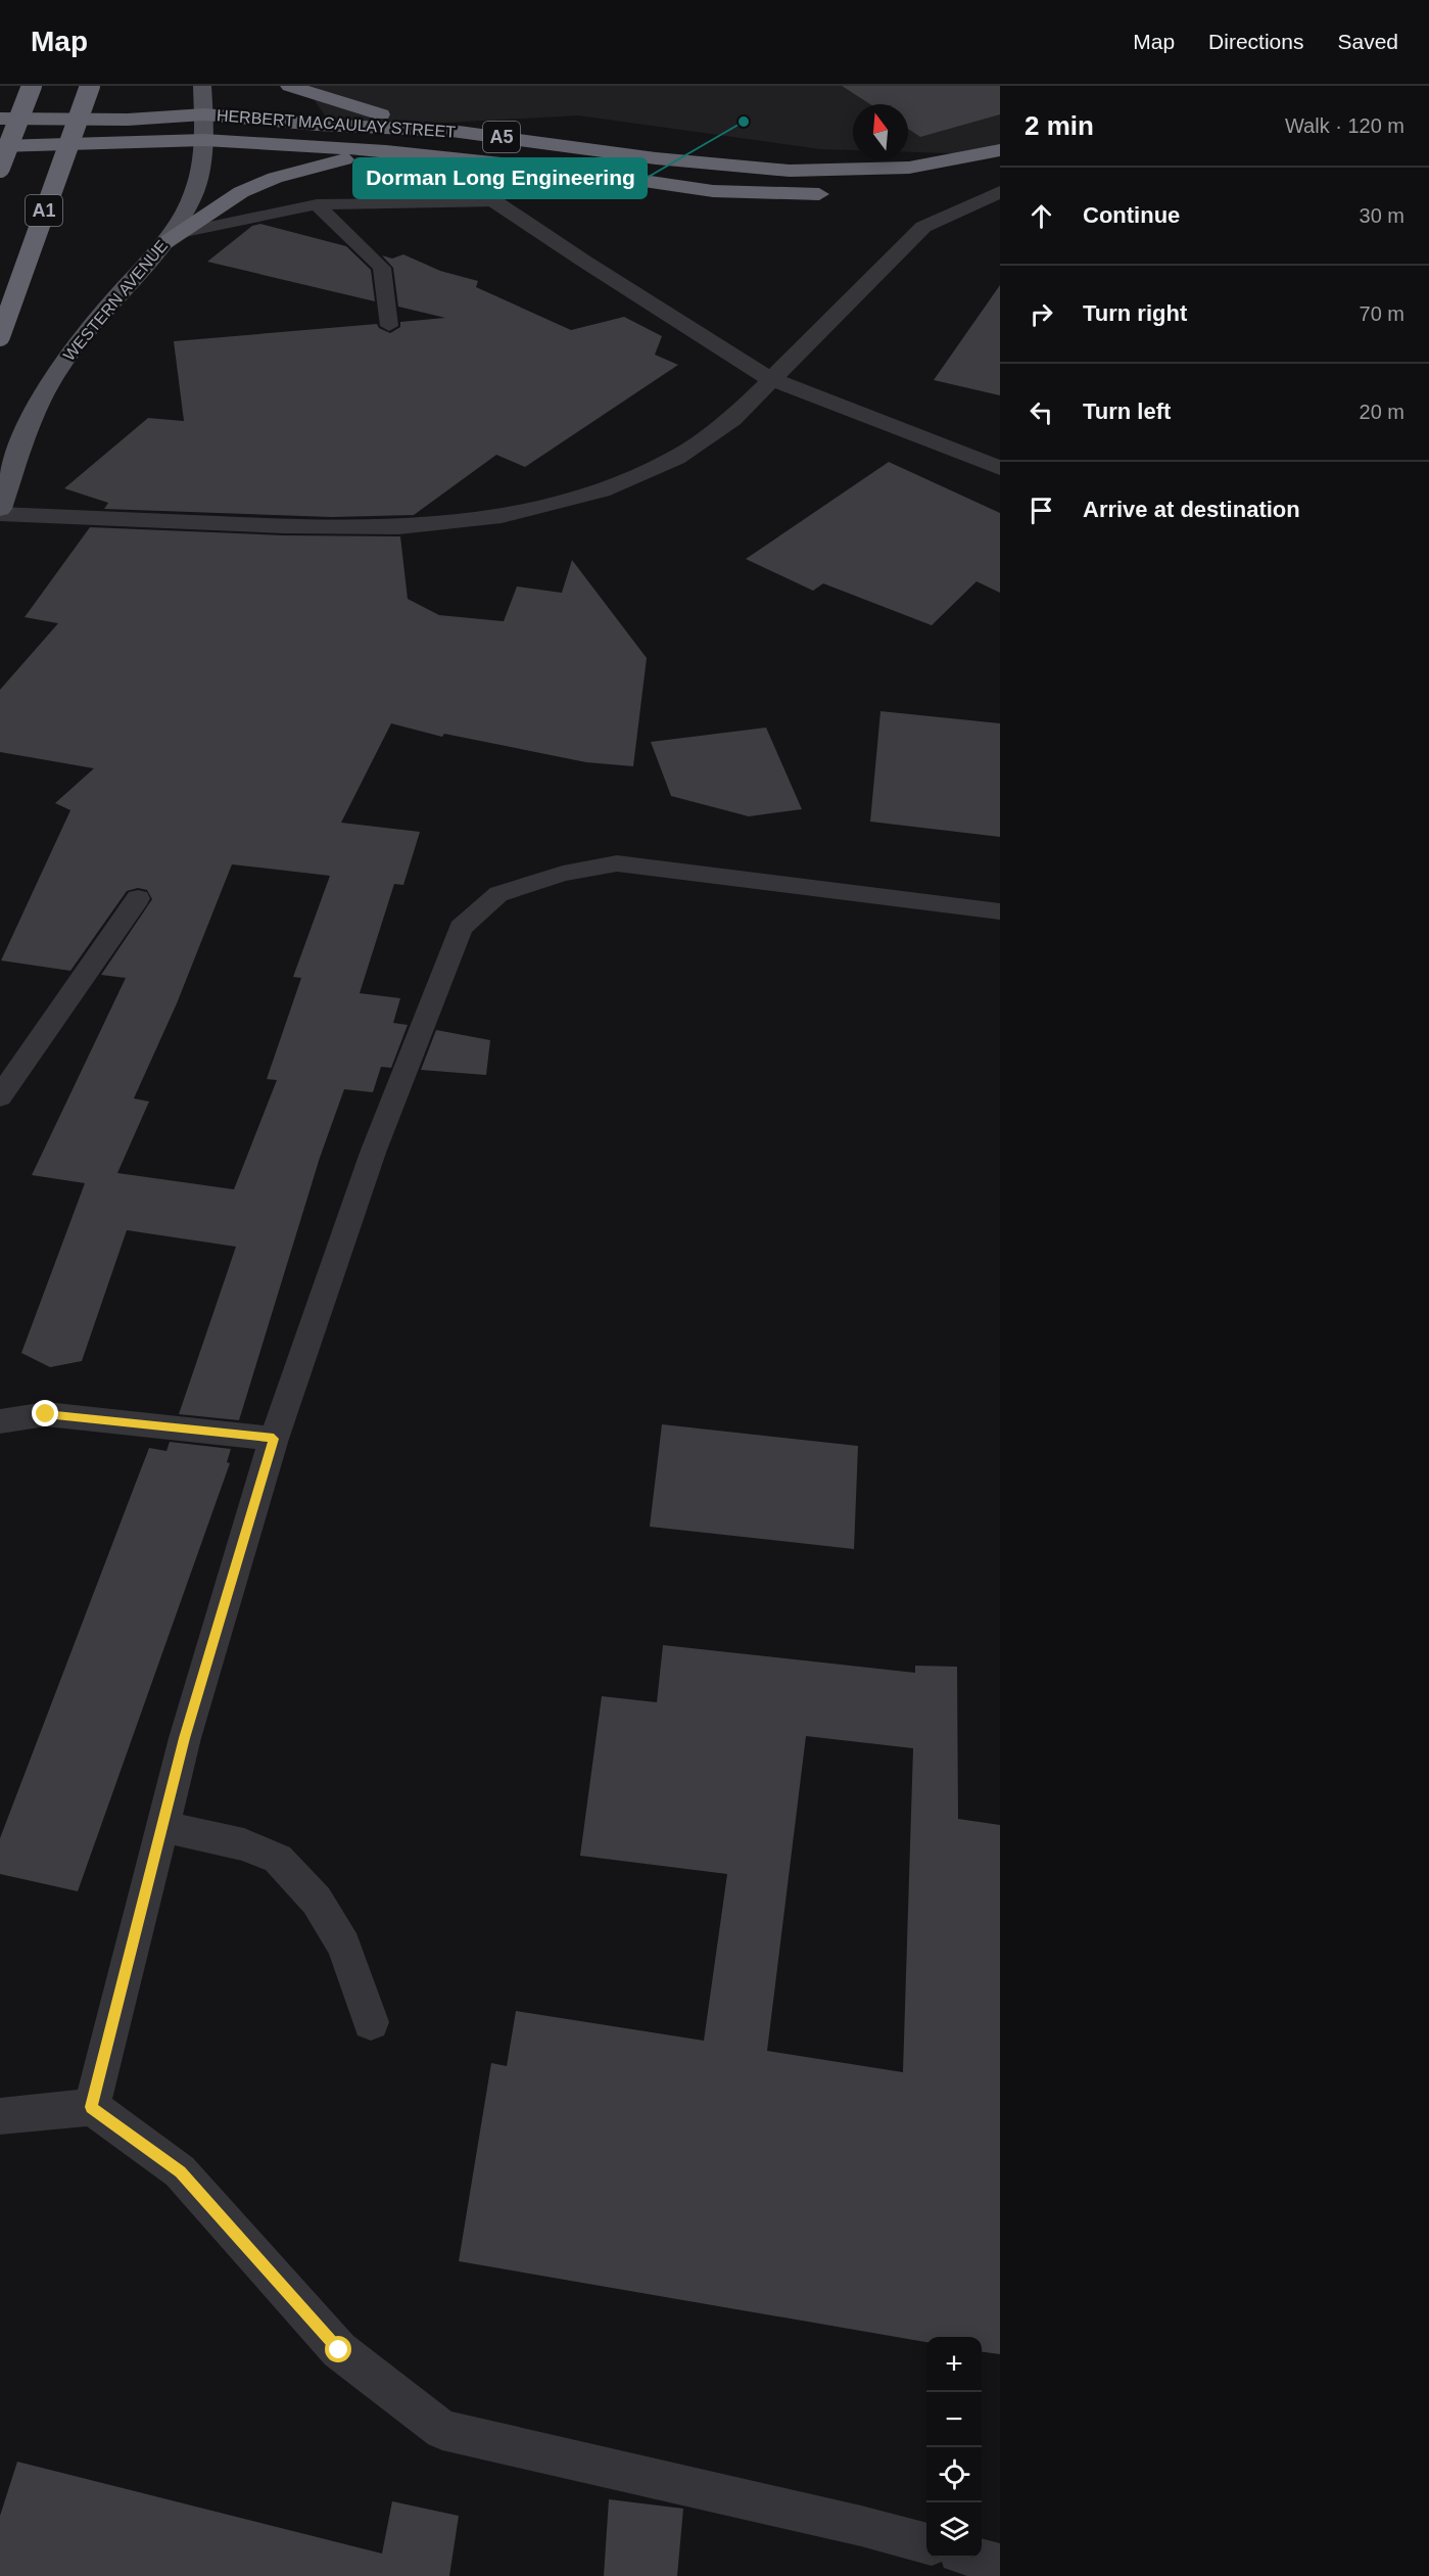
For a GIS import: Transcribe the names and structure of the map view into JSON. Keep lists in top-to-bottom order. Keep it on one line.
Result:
{"streets":{"highway":["HERBERT MACAULAY STREET","A5","A1"],"main road":["WESTERN AVENUE"]},"crossings":[["HERBERT MACAULAY STREET","WESTERN AVENUE"]],"places":["Dorman Long Engineering"],"north":"top","page":{"header":"Map","nav":["Map","Directions","Saved"],"heading":["2 min","Walk · 120 m"],"list":[["Continue","30 m"],["Turn right","70 m"],["Turn left","20 m"],"Arrive at destination"],"map_buttons":["+","−"]}}
